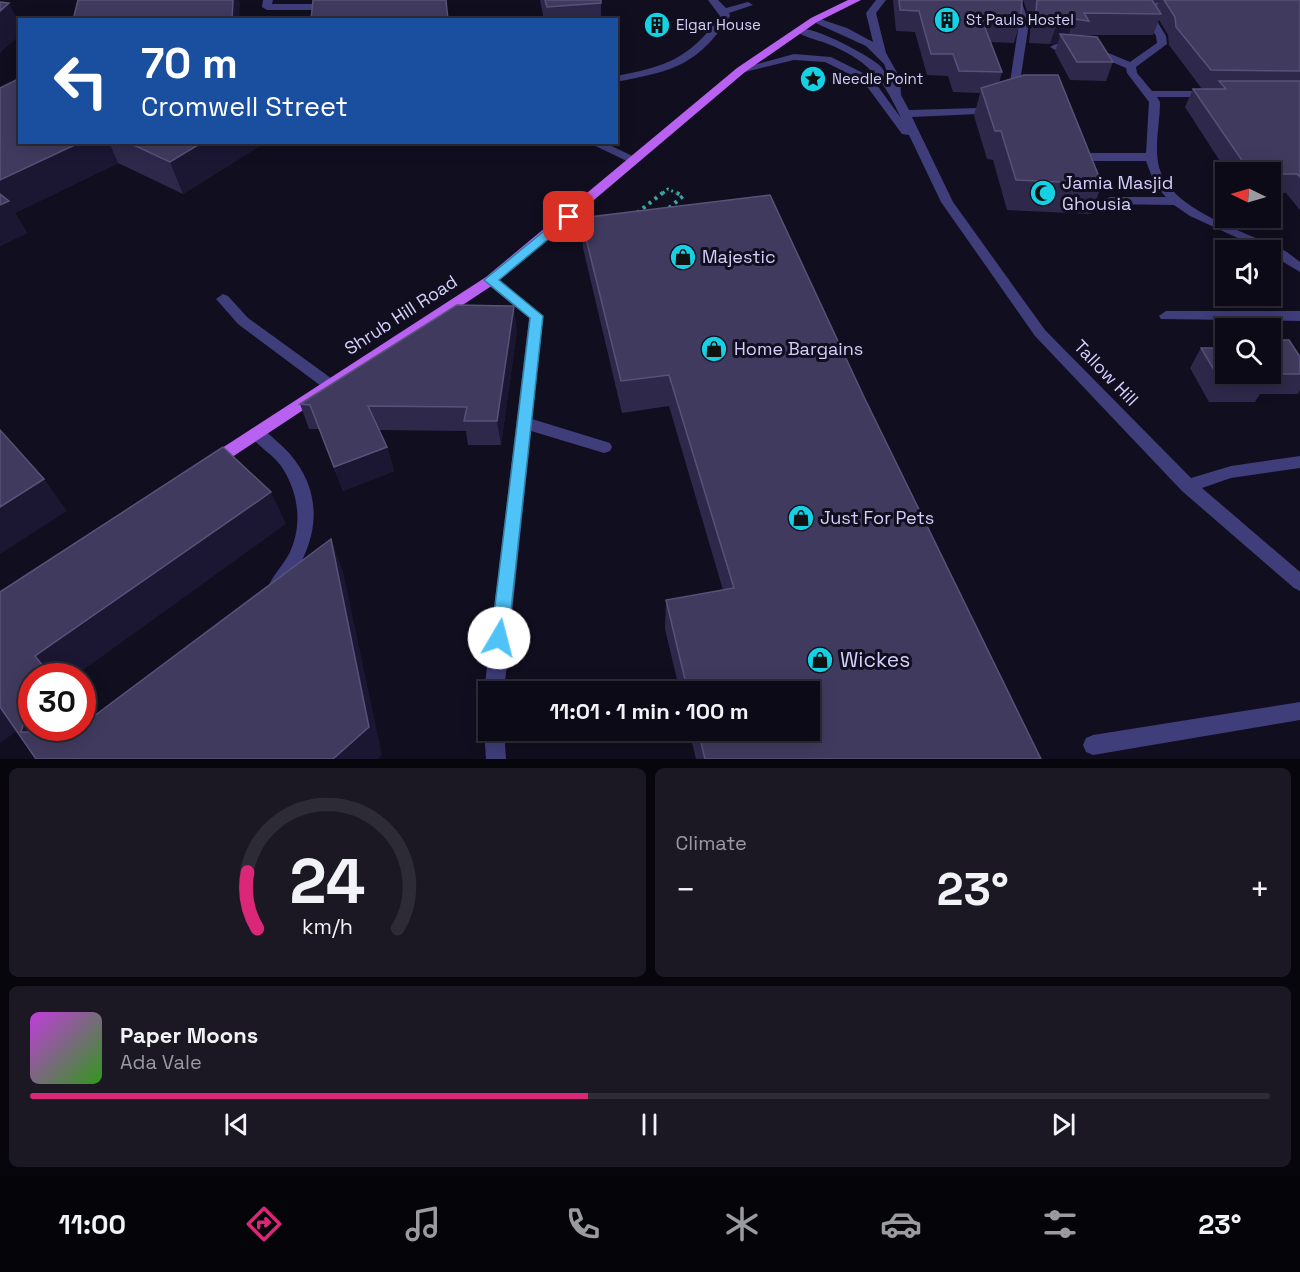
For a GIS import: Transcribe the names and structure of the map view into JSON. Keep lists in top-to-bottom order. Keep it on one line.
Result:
{"streets":{"main road":["Shrub Hill Road"],"street":["Tallow Hill"]},"crossings":[["Shrub Hill Road","Tallow Hill"]],"places":{"building":["St Pauls Hostel","Elgar House"],"place":["Needle Point"],"mosque":["Jamia Masjid Ghousia"],"shop":["Majestic","Home Bargains","Just For Pets","Wickes"]},"north":"left","page":{"turn":["70 m","Cromwell Street"],"limit":"30","trip":"11:01 · 1 min · 100 m","tile":"Climate","heat":["−","23°","+"],"song":["Paper Moons","Ada Vale"],"tabs":["11:00","23°"],"gauge":["24","km/h"]}}
